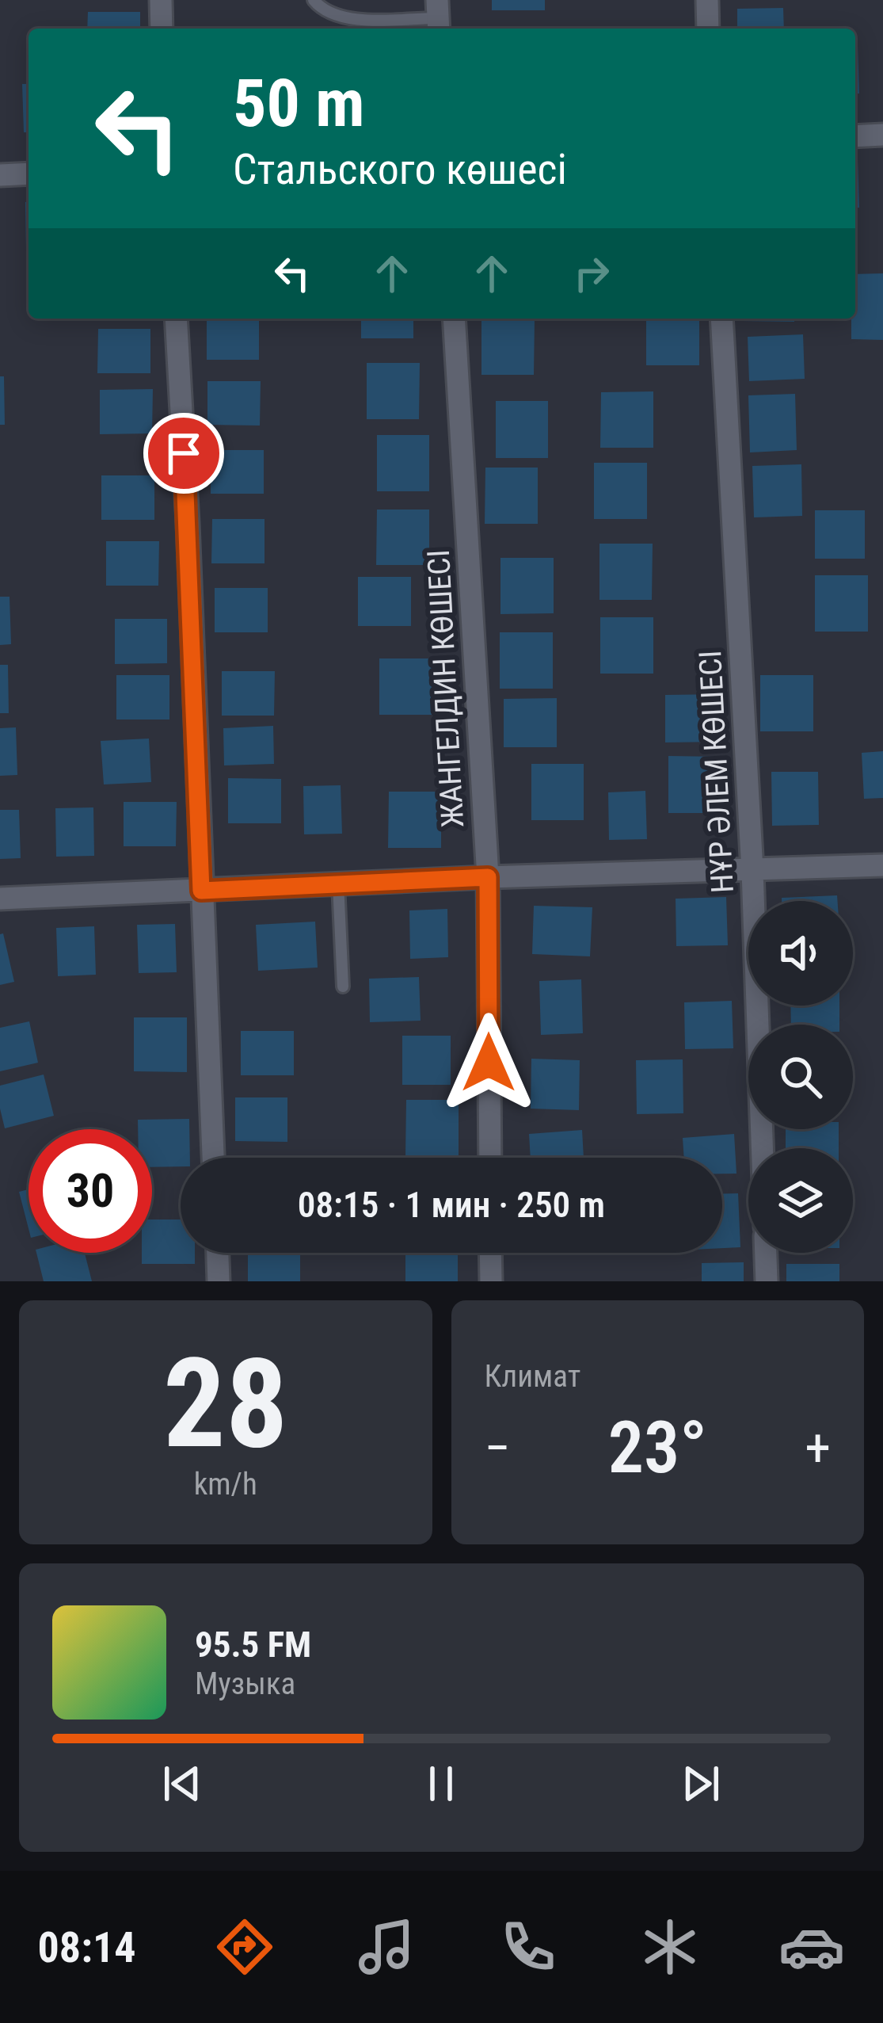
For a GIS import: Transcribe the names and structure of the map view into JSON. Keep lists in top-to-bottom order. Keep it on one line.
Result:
{"streets":{"street":["ЖАНГЕЛДИН КӨШЕСІ","НҰР ӘЛЕМ КӨШЕСІ"]},"page":{"turn":["50 m","Стальского көшесі"],"limit":"30","trip":"08:15 · 1 мин · 250 m","tile":[["28","km/h"],"Климат"],"heat":["−","23°","+"],"song":["95.5 FM","Музыка"],"tabs":"08:14"}}
